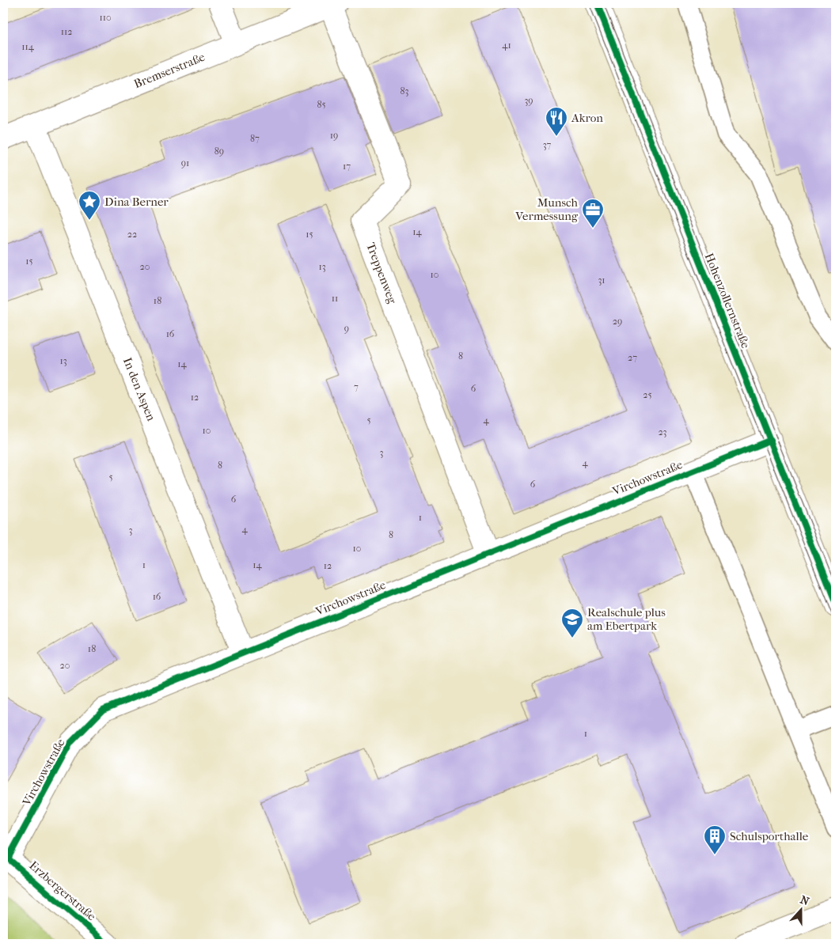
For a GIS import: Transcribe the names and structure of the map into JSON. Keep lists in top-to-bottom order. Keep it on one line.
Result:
{"streets":{"street":["Bremserstraße","Treppenweg","Hohenzollernstraße","In den Aspen","Virchowstraße","Erzbergerstraße"]},"crossings":[["Bremserstraße","Treppenweg"],["Bremserstraße","In den Aspen"],["Treppenweg","Virchowstraße"],["Hohenzollernstraße","Virchowstraße"],["In den Aspen","Virchowstraße"],["Virchowstraße","Erzbergerstraße"]],"places":{"restaurant":["Akron"],"place":["Dina Berner"],"office":["Munsch Vermessung"],"school or university":["Realschule plus am Ebertpark"],"building":["Schulsporthalle"]},"house_numbers":["110","112","41","114","83","39","85","19","87","37","89","91","17","14","22","15","15","20","13","10","31","11","18","29","9","16","8","27","13","14","7","6","25","12","5","4","10","23","3","4","8","5","6","6","1","4","3","8","10","1","14","12","16","18","20","1"],"north":"top"}
